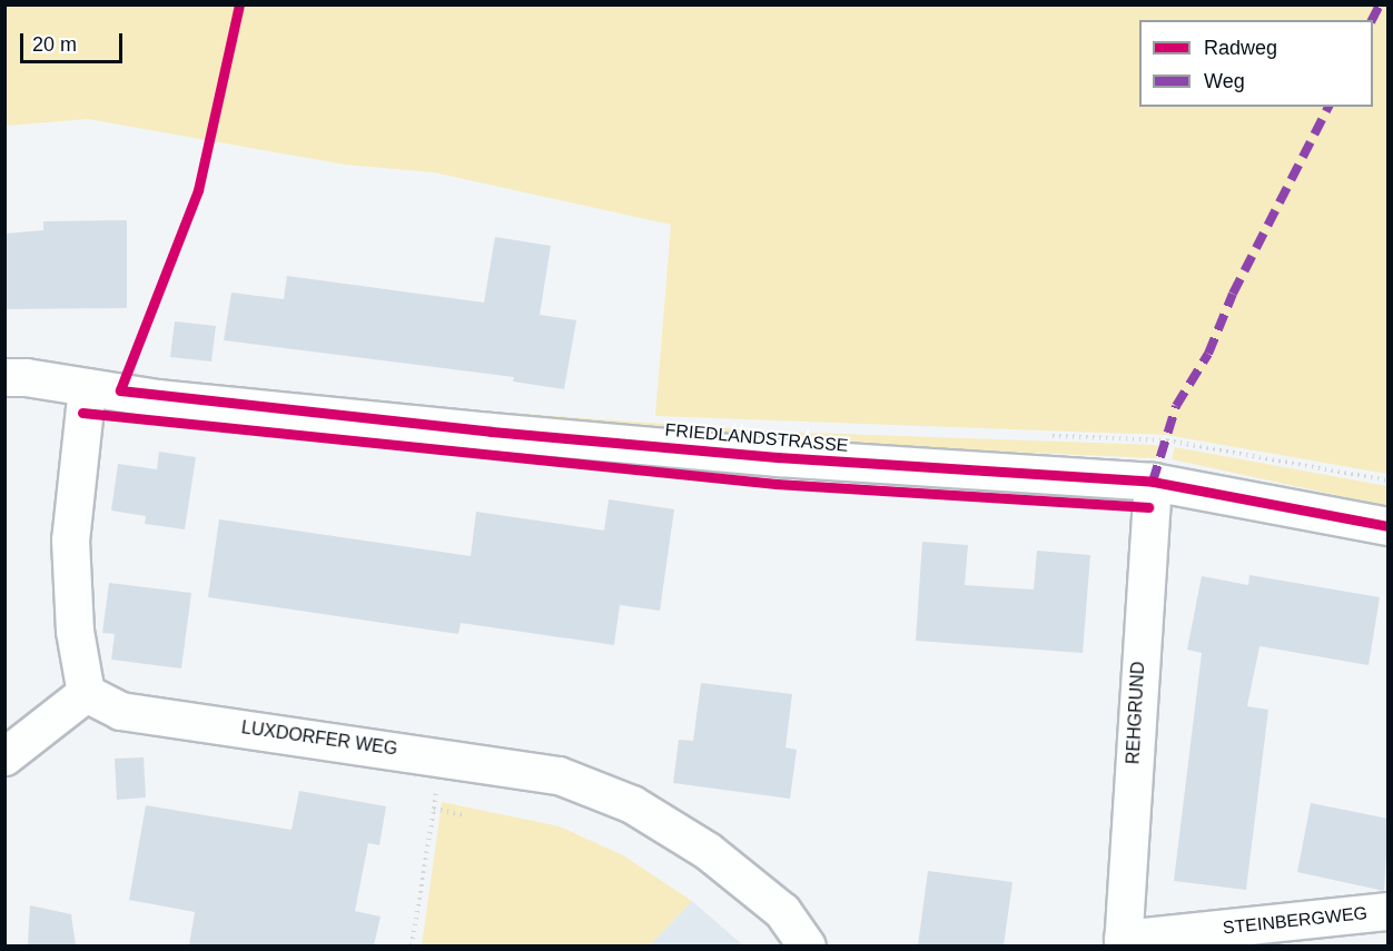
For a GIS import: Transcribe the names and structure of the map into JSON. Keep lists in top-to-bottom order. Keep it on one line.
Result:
{"streets":{"street":["FRIEDLANDSTRASSE","REHGRUND","LUXDORFER WEG","STEINBERGWEG"]},"crossings":[["FRIEDLANDSTRASSE","REHGRUND"],["REHGRUND","STEINBERGWEG"]],"legend":["Radweg","Weg"],"scale_bar":"20 m"}
